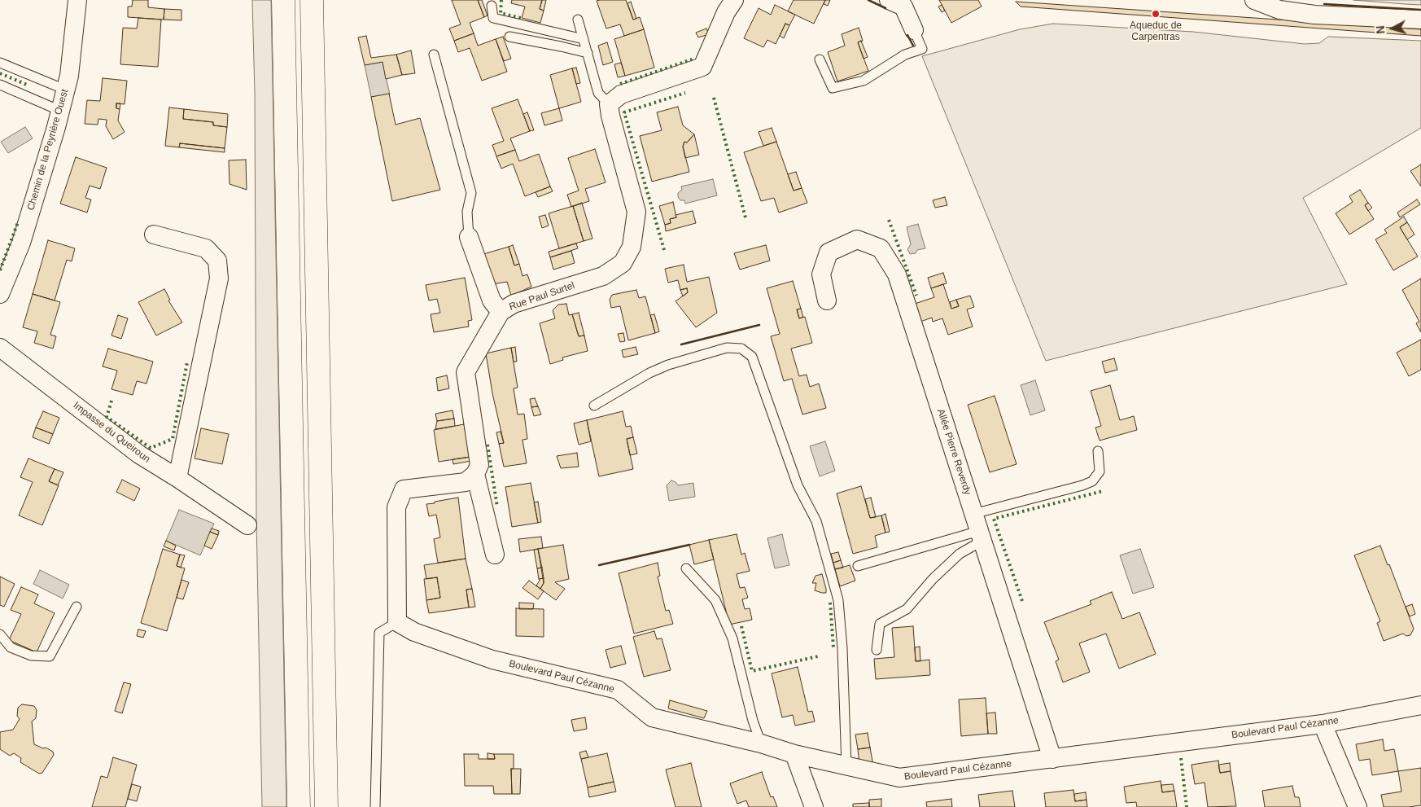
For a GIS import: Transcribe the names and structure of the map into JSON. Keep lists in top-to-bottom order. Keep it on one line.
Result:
{"streets":{"street":["Chemin de la Peyrière Ouest","Rue Paul Surtel","Impasse du Queiroun","Allée Pierre Reverdy","Boulevard Paul Cézanne"]},"crossings":[["Allée Pierre Reverdy","Boulevard Paul Cézanne"]],"places":["Aqueduc de Carpentras"],"north":"left"}
